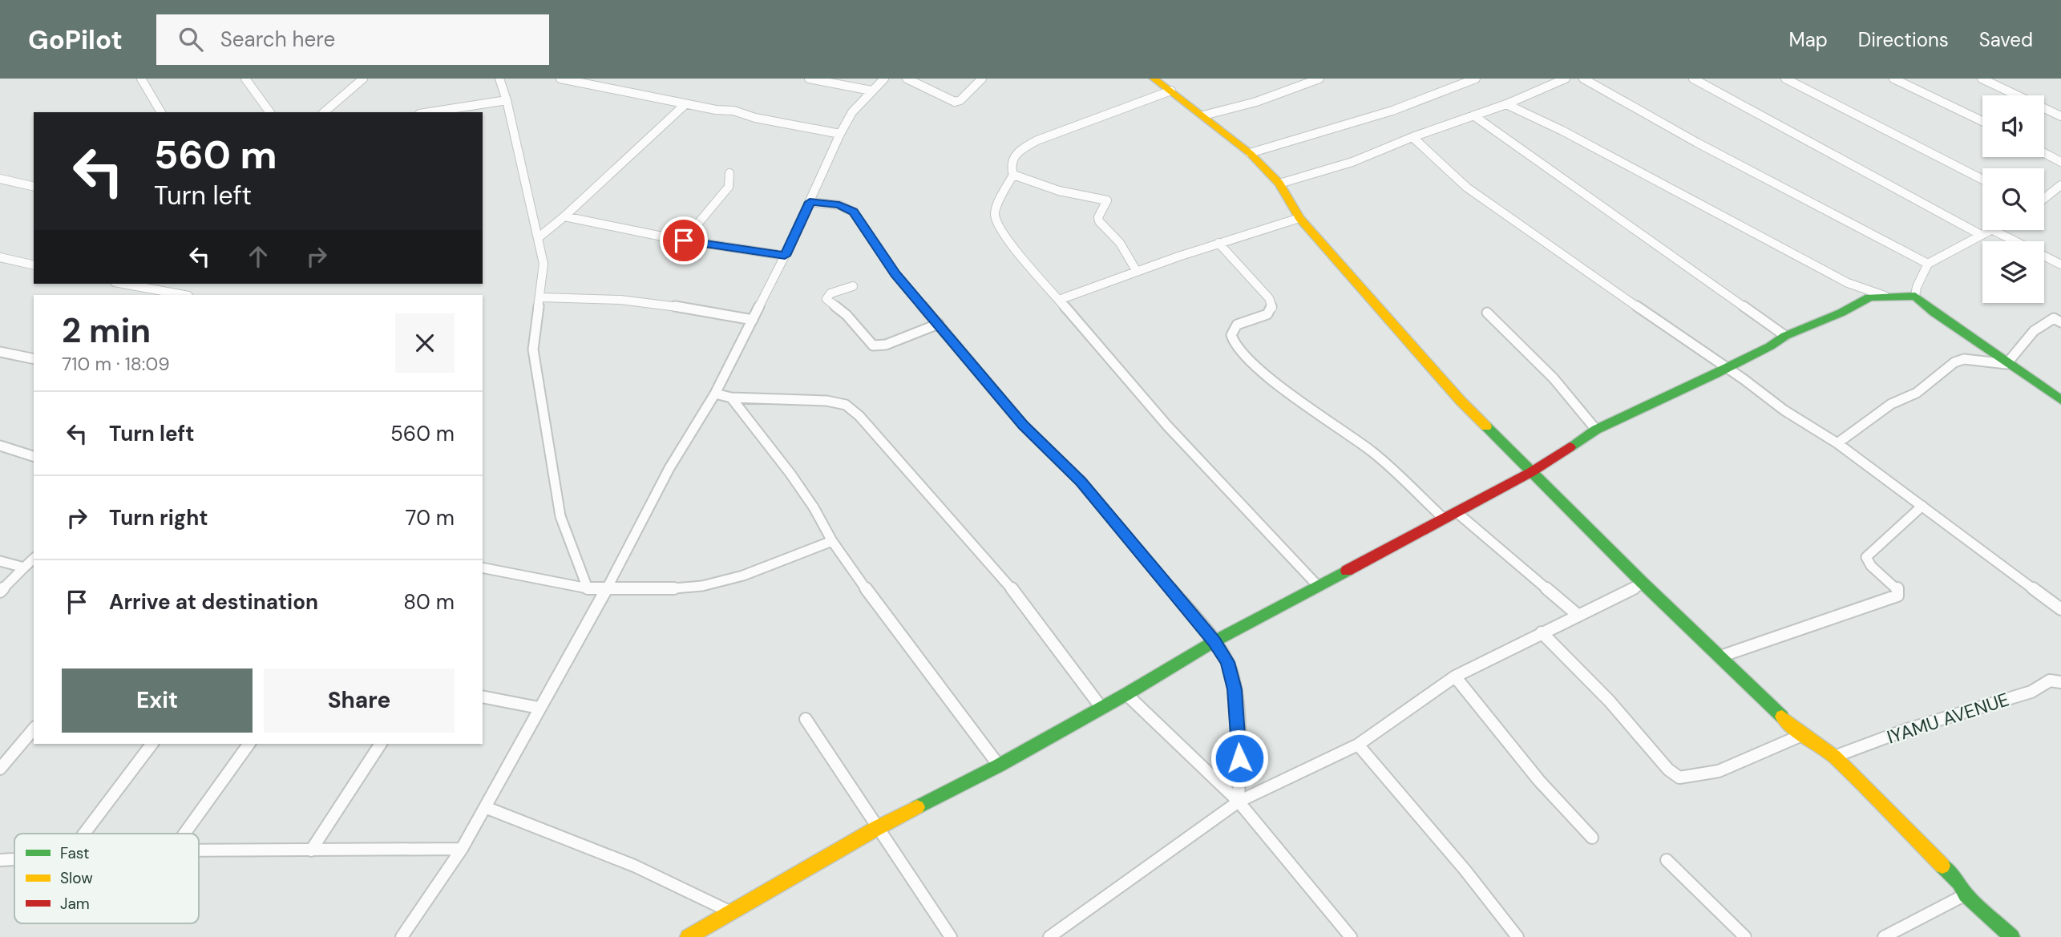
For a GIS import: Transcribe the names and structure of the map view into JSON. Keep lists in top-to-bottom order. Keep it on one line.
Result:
{"streets":{"street":["IYAMU AVENUE"]},"legend":["Fast","Slow","Jam"],"page":{"header":"GoPilot","search":"Search here","nav":["Map","Directions","Saved"],"turn":["560 m","Turn left"],"heading":["2 min","710 m · 18:09"],"list":[{"name":"Turn left","value":"560 m"},{"name":"Turn right","value":"70 m"},{"name":"Arrive at destination","value":"80 m"}],"buttons":["Exit","Share"]}}
